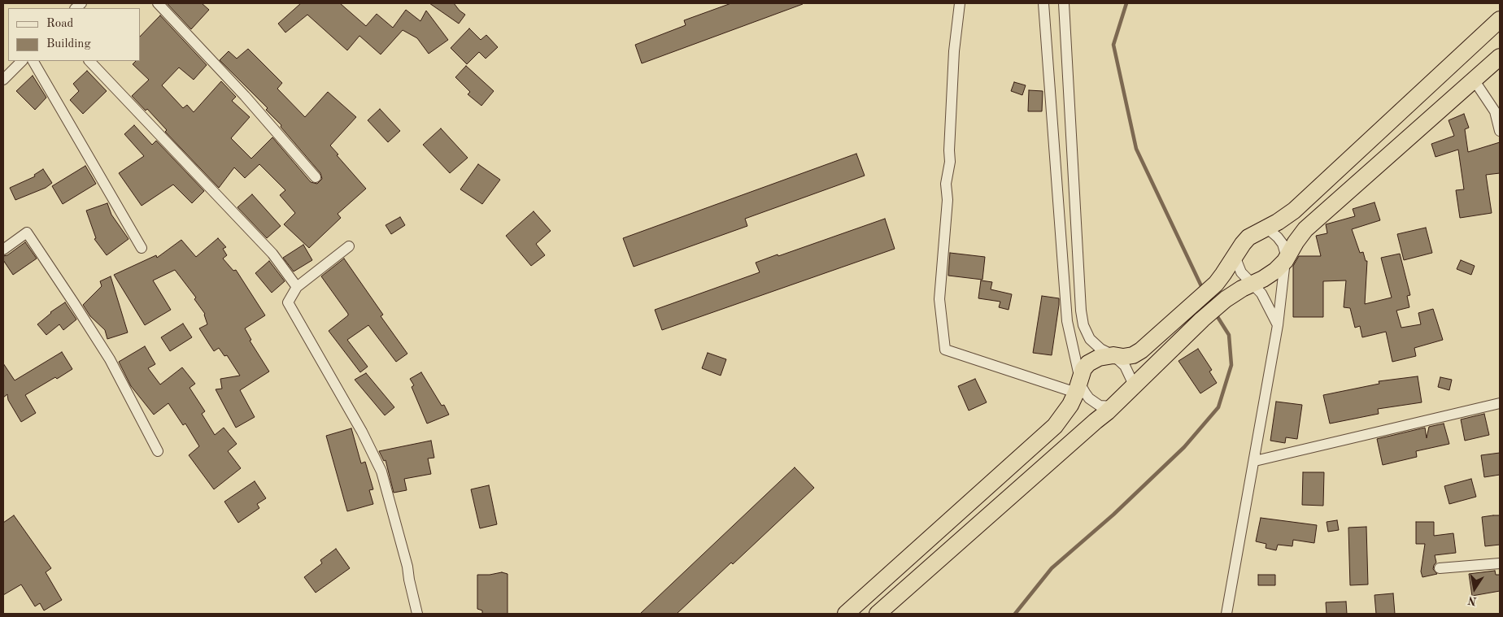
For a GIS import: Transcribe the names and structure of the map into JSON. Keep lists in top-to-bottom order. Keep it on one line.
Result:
{"legend":["Road","Building"],"north":"bottom"}
